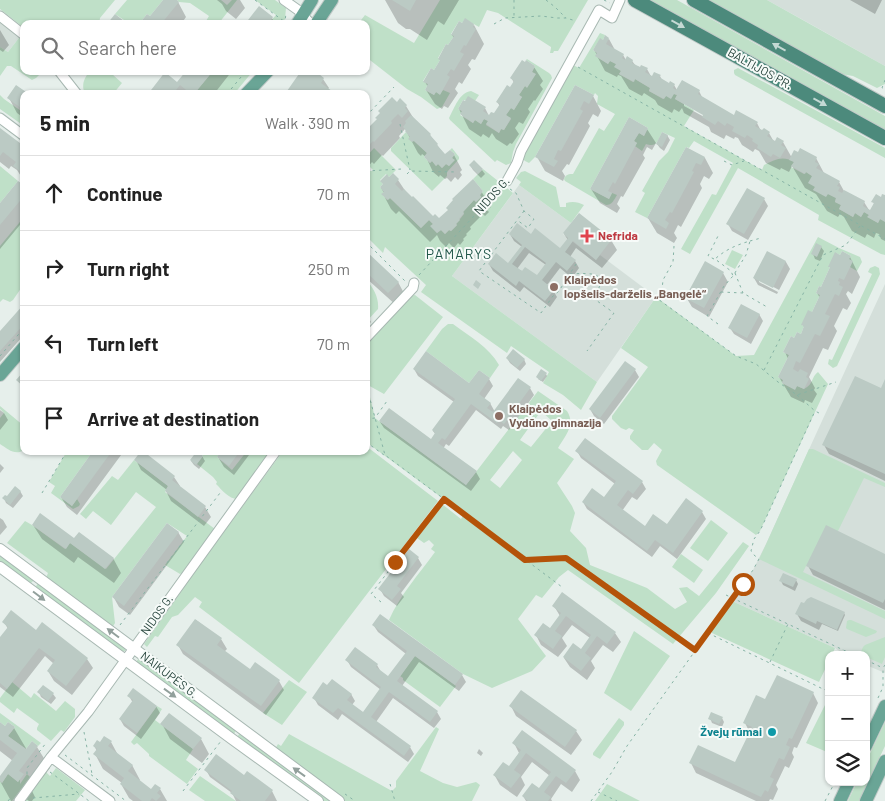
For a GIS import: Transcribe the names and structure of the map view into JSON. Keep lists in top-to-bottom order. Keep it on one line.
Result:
{"streets":{"highway":["BALTIJOS PR."],"street":["NIDOS G.","NAIKUPĖS G."]},"crossings":[["NIDOS G.","NAIKUPĖS G."]],"districts":["PAMARYS"],"places":{"health":["Nefrida"],"other":["Klaipėdos lopšelis-darželis „Bangelė“","Klaipėdos Vydūno gimnazija","Žvejų rūmai"]},"page":{"search":"Search here","heading":["5 min","Walk · 390 m"],"list":[["Continue","70 m"],["Turn right","250 m"],["Turn left","70 m"],"Arrive at destination"],"map_buttons":["+","−"]}}
